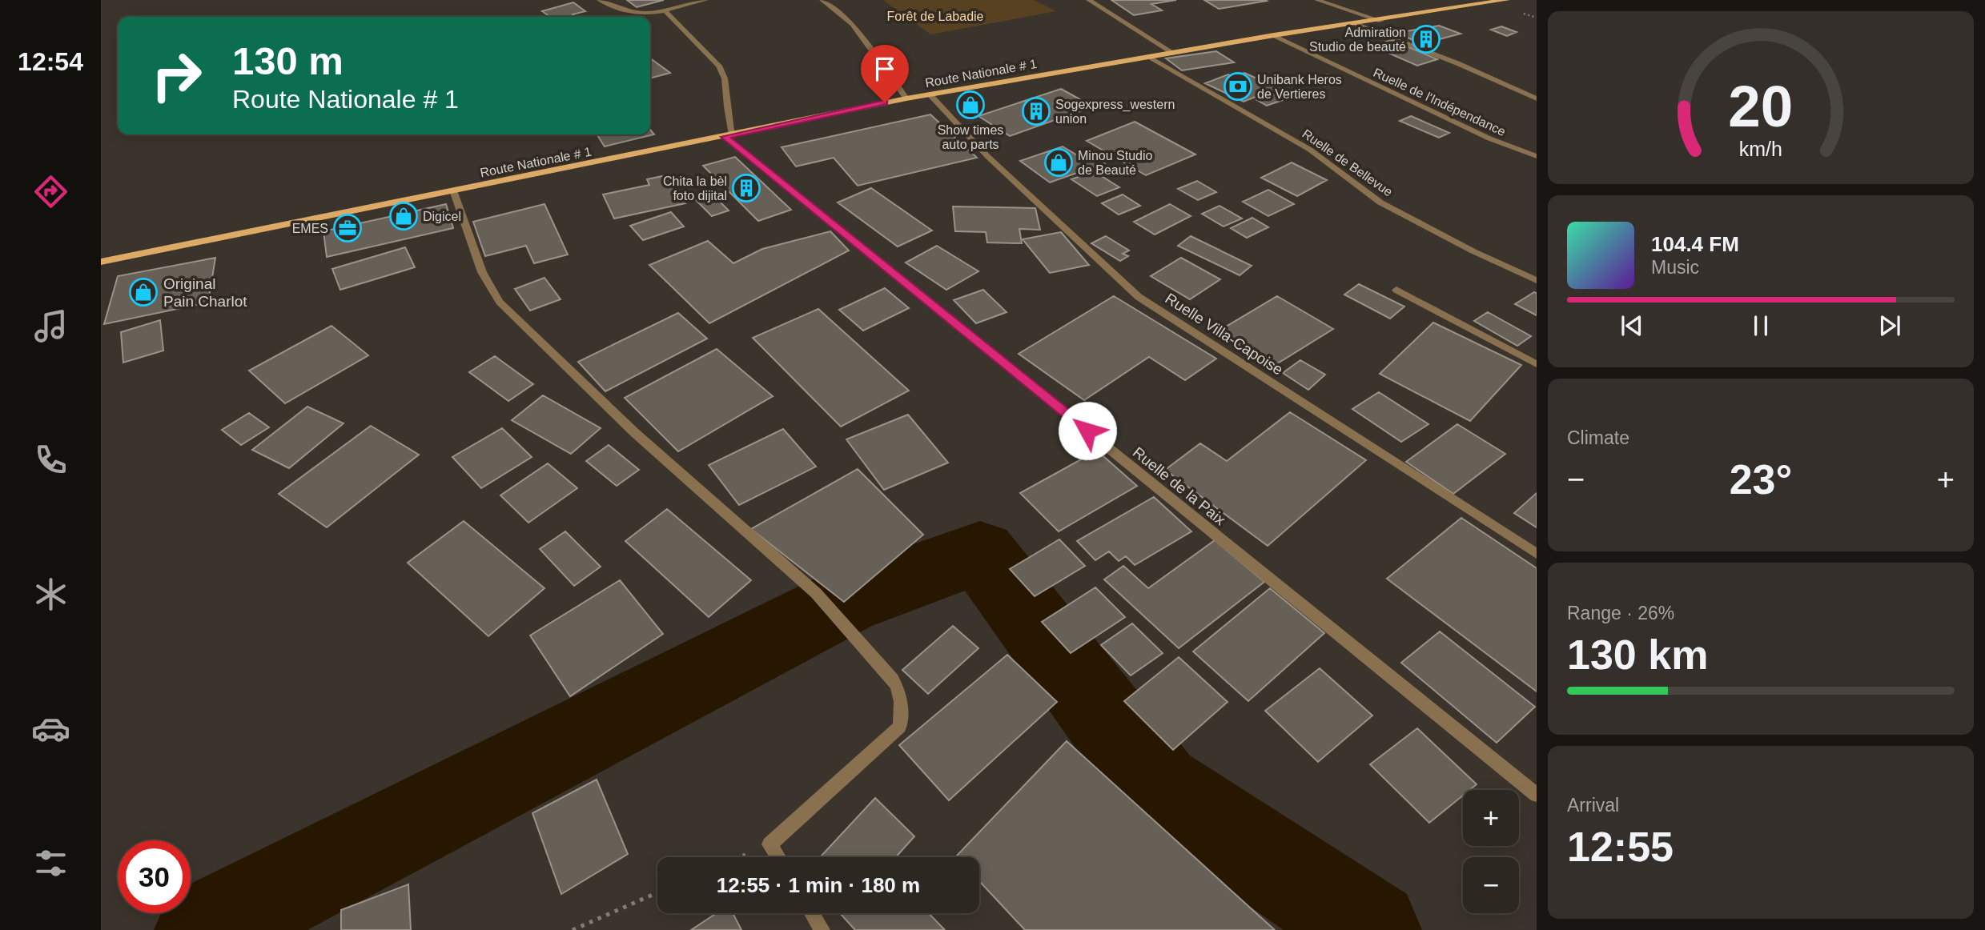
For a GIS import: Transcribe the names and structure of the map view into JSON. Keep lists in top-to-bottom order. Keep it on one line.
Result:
{"streets":{"main road":["Route Nationale # 1"],"street":["Ruelle de l'Indépendance","Ruelle de Bellevue","Ruelle Villa-Capoise","Ruelle de la Paix"]},"crossings":[["Route Nationale # 1","Ruelle de l'Indépendance"],["Route Nationale # 1","Ruelle de Bellevue"],["Route Nationale # 1","Ruelle Villa-Capoise"],["Route Nationale # 1","Ruelle de la Paix"]],"parks":["Forêt de Labadie"],"places":{"building":["Admiration Studio de beauté","Sogexpress_western union","Chita la bèl foto dijital"],"bank":["Unibank Heros de Vertieres"],"shop":["Show times auto parts","Minou Studio de Beauté","Digicel","Original Pain Charlot"],"office":["EMES"]},"page":{"tabs":"12:54","turn":["130 m","Route Nationale # 1"],"song":["104.4 FM","Music"],"tile":["Climate",["Range · 26%","130 km"],["Arrival","12:55"]],"heat":["−","23°","+"],"map_buttons":["+","−"],"limit":"30","trip":"12:55 · 1 min · 180 m","gauge":["20","km/h"]}}
